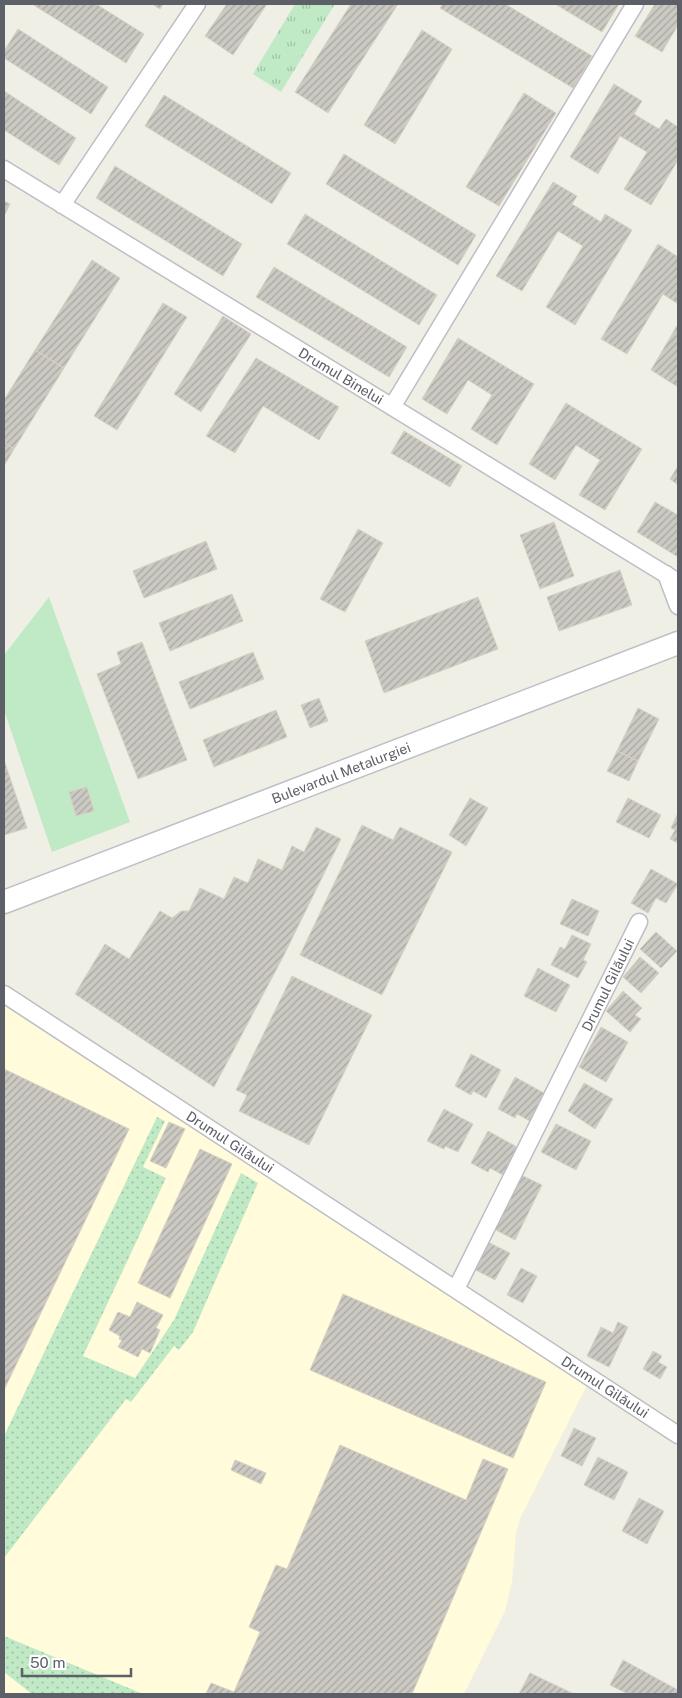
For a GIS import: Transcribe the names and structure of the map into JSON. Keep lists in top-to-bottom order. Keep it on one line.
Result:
{"streets":{"main road":["Bulevardul Metalurgiei"],"street":["Drumul Binelui","Drumul Gilăului"]},"scale_bar":"50 m"}
